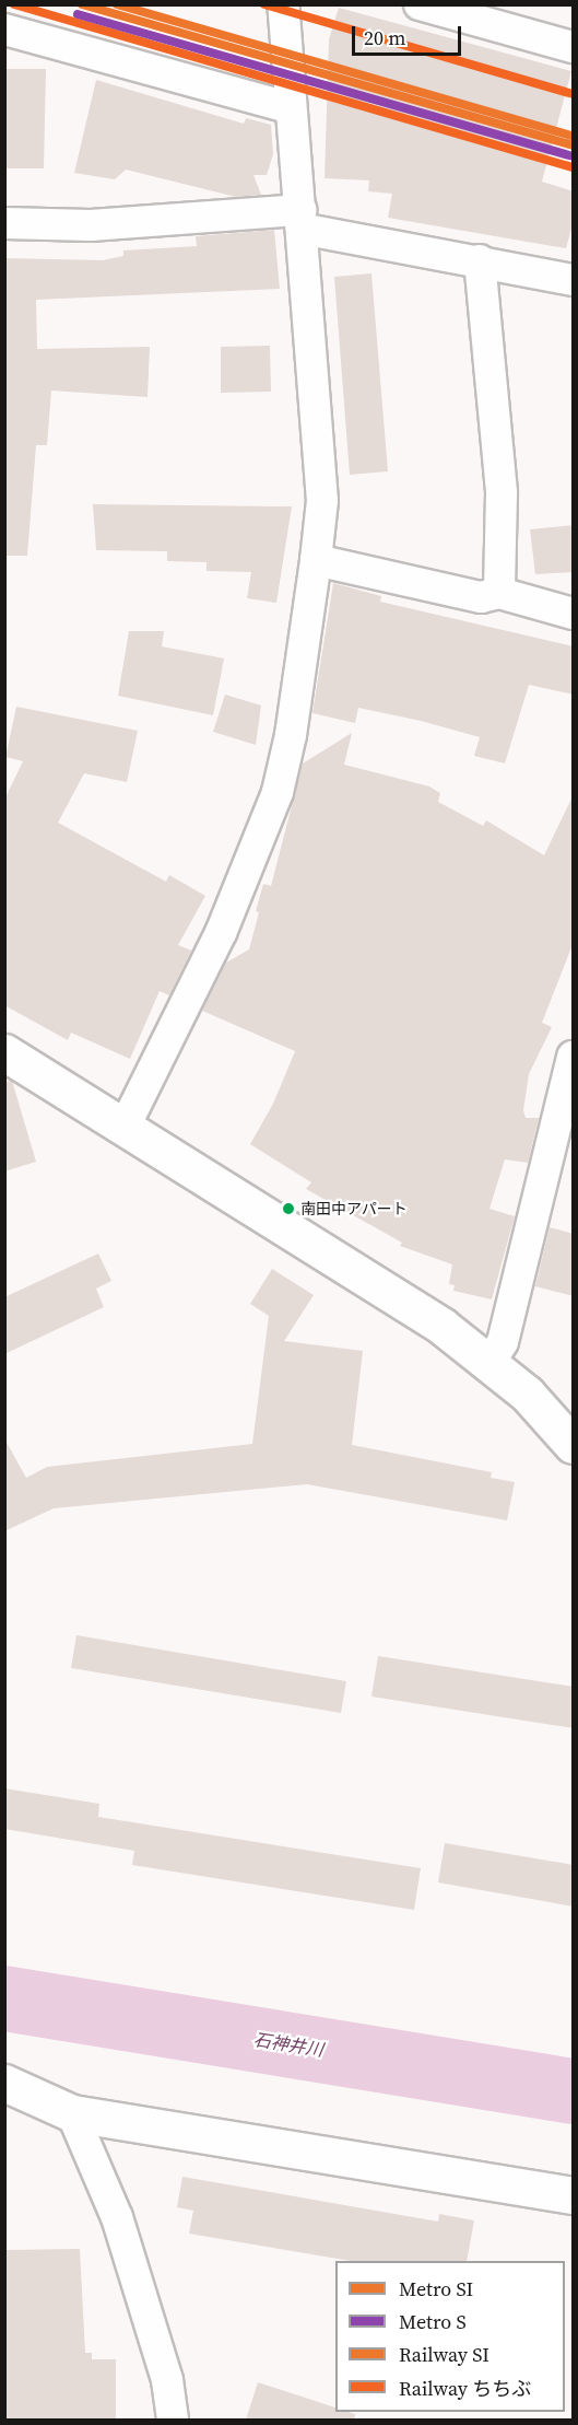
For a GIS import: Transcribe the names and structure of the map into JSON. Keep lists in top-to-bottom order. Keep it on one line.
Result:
{"water":["石神井川"],"places":["南田中アパート"],"lines":["metro line SI","rail line SI","rail line ちちぶ","metro line S"],"legend":["Metro SI","Metro S","Railway SI","Railway ちちぶ"],"scale_bar":"20 m"}
